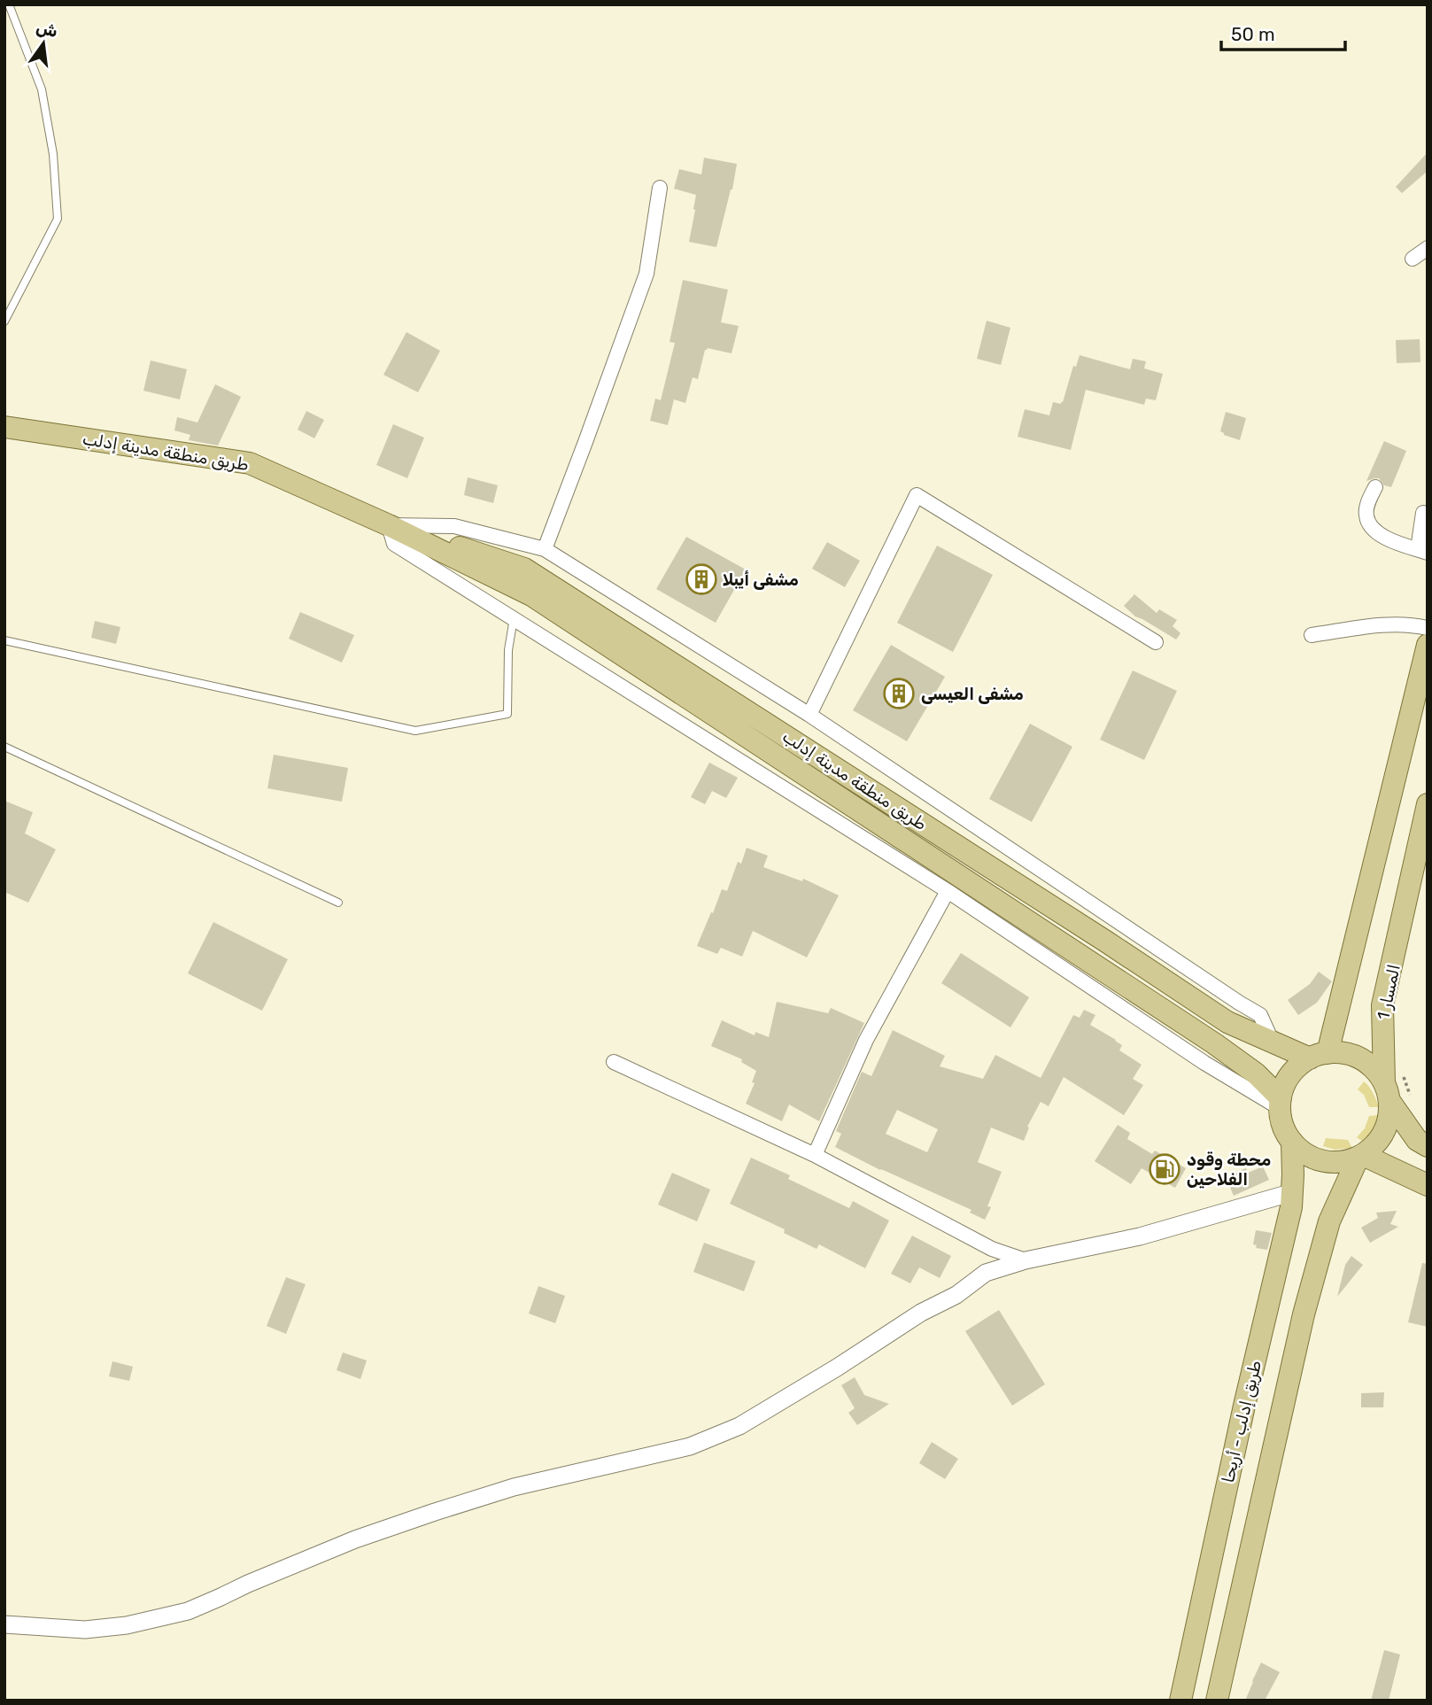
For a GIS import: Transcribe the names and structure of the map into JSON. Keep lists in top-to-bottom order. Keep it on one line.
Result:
{"streets":{"main road":["طريق منطقة مدينة إدلب","طريق إدلب - أريحا"]},"crossings":[["طريق منطقة مدينة إدلب","طريق إدلب - أريحا"]],"places":{"building":["مشفى أيبلا","مشفى العيسى"],"fuel station":["محطة وقود الفلاحين"]},"scale_bar":"50 m","north":"top"}
